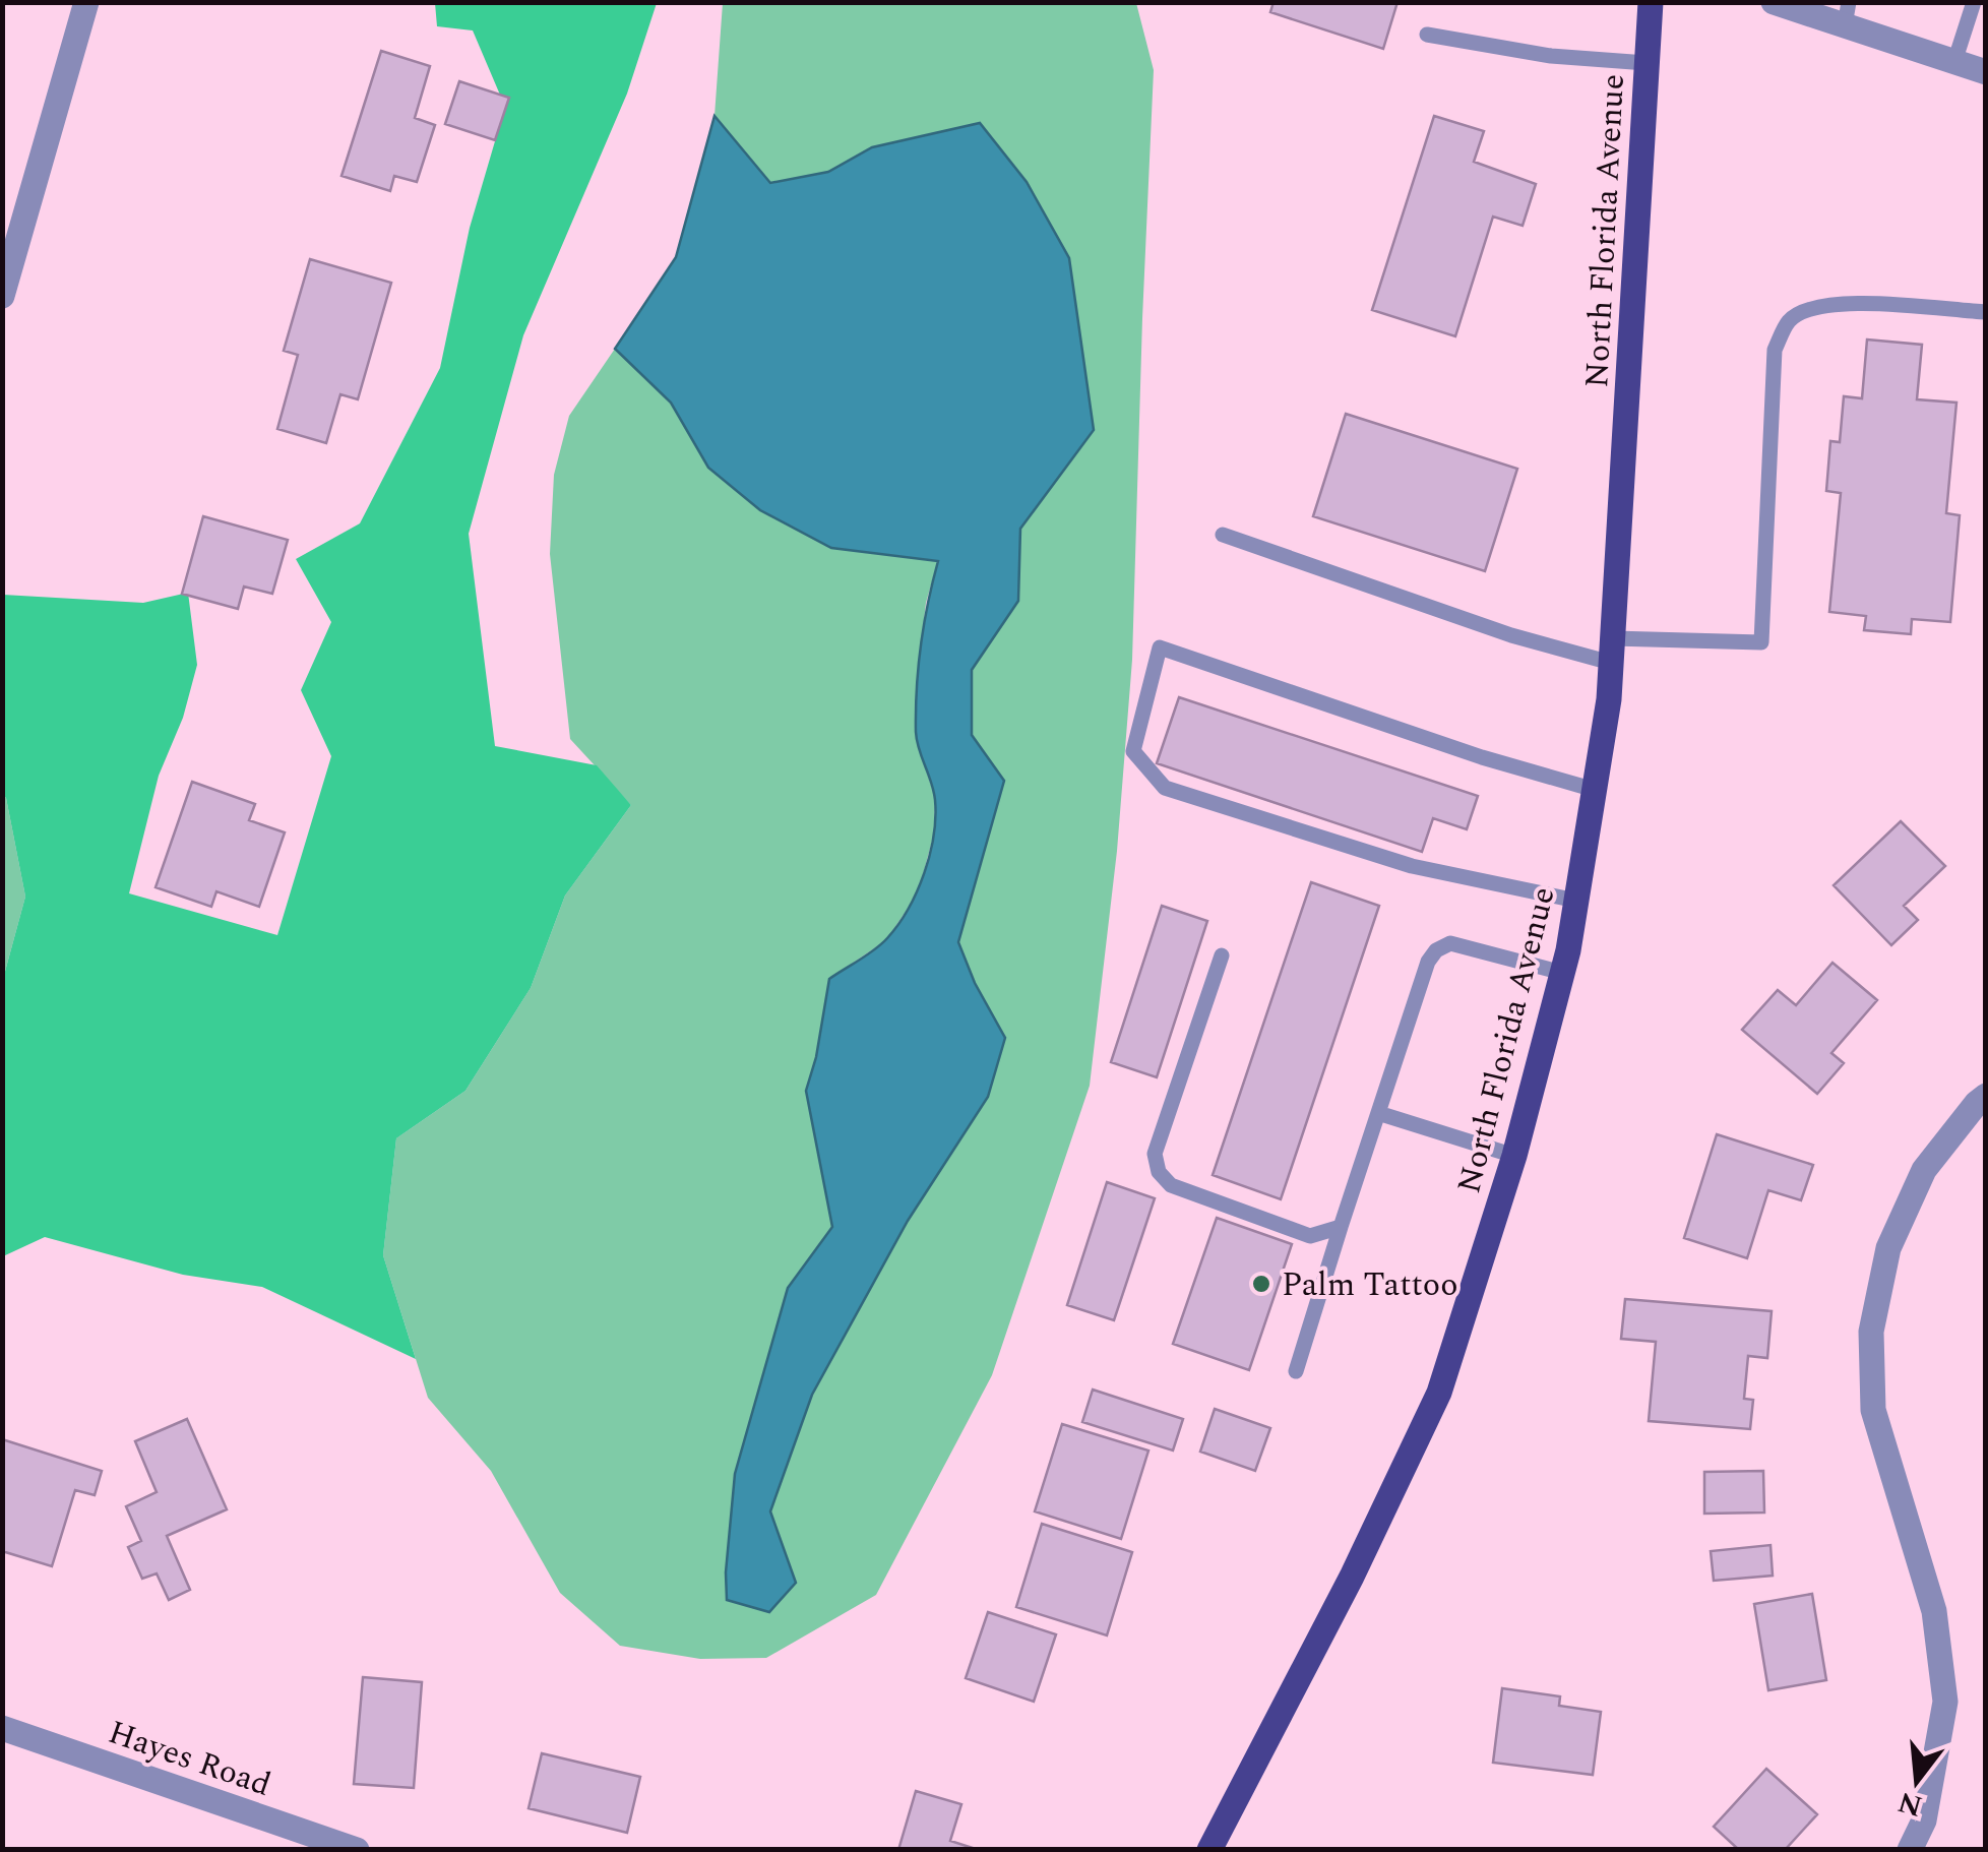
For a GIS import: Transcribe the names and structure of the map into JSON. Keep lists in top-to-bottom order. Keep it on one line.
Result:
{"streets":{"main road":["North Florida Avenue"],"street":["Hayes Road"]},"places":["Palm Tattoo"],"north":"bottom"}
